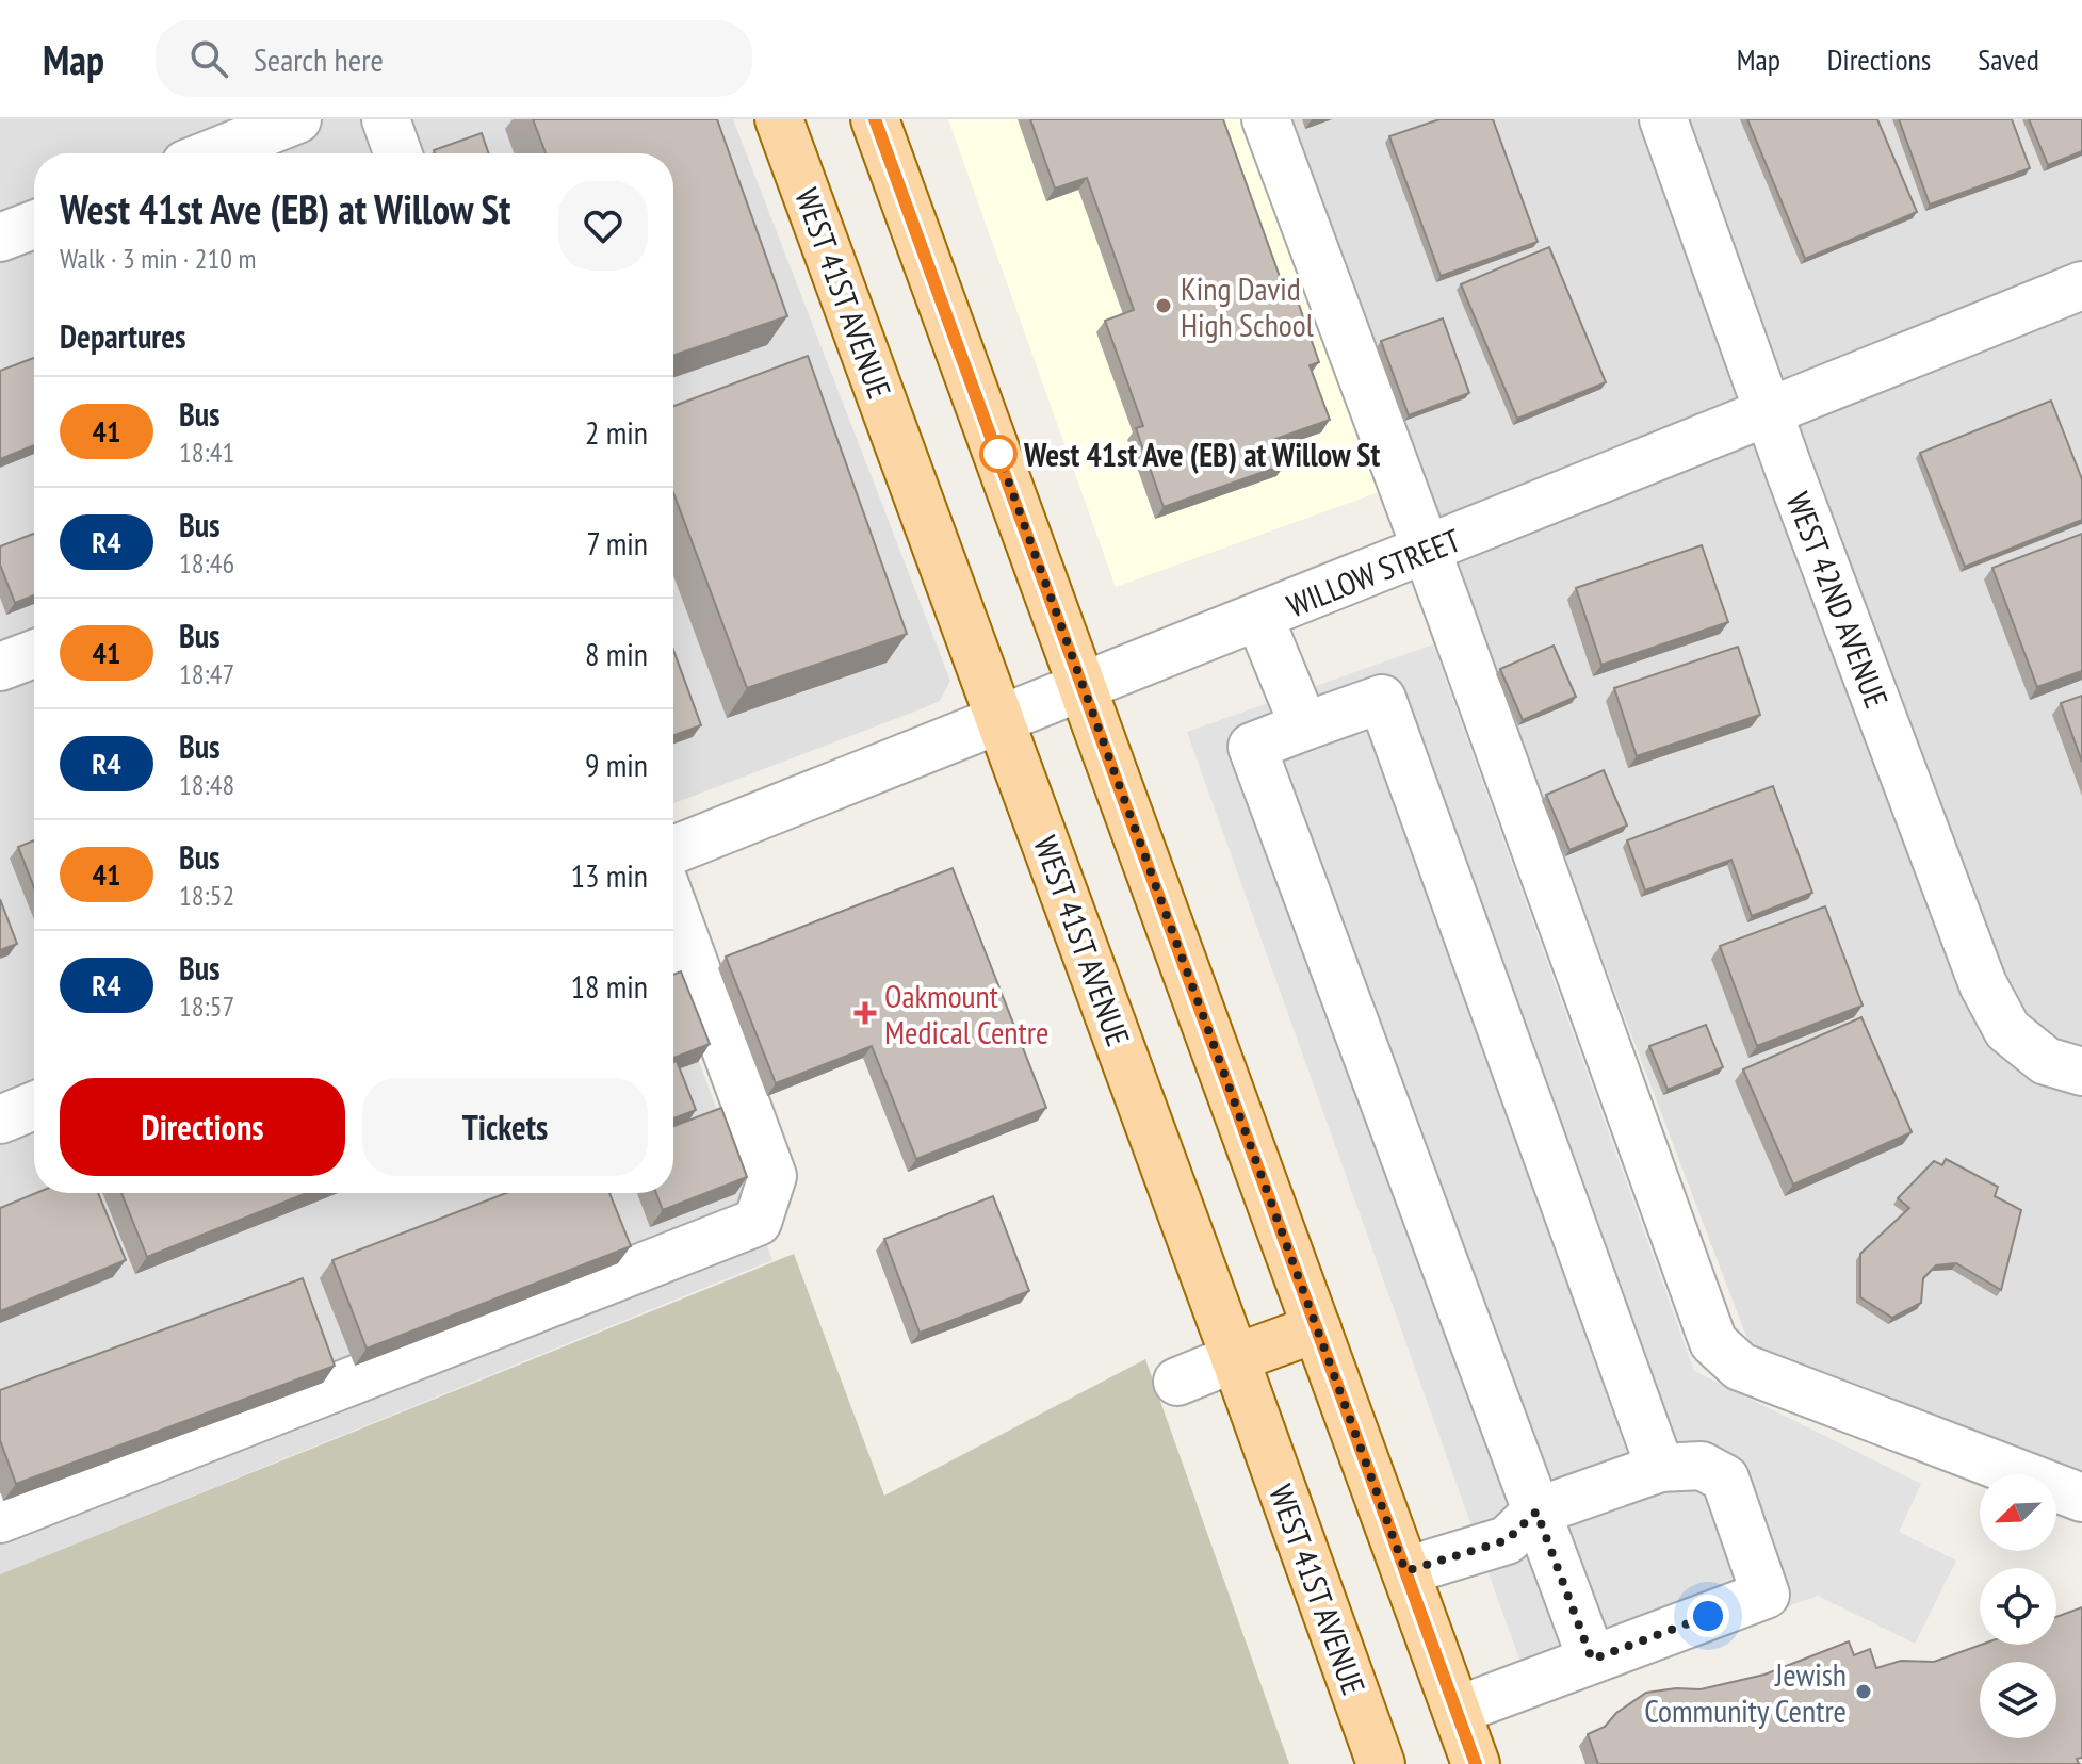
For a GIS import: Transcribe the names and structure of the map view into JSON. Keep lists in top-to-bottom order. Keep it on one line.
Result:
{"streets":{"main road":["WEST 41ST AVENUE"],"street":["WILLOW STREET","WEST 42ND AVENUE"]},"crossings":[["WEST 41ST AVENUE","WILLOW STREET"],["WILLOW STREET","WEST 42ND AVENUE"]],"places":{"other":["King David High School","West 41st Ave (EB) at Willow St","Jewish Community Centre"],"health":["Oakmount Medical Centre"]},"lines":["bus line 41"],"north":"bottom left","page":{"header":"Map","search":"Search here","nav":["Map","Directions","Saved"],"heading":[["West 41st Ave (EB) at Willow St","Walk · 3 min · 210 m"],"Departures"],"list":[{"mark":"41","name":"Bus","note":"18:41","value":"2 min"},{"mark":"R4","name":"Bus","note":"18:46","value":"7 min"},{"mark":"41","name":"Bus","note":"18:47","value":"8 min"},{"mark":"R4","name":"Bus","note":"18:48","value":"9 min"},{"mark":"41","name":"Bus","note":"18:52","value":"13 min"},{"mark":"R4","name":"Bus","note":"18:57","value":"18 min"}],"buttons":["Directions","Tickets"]}}
